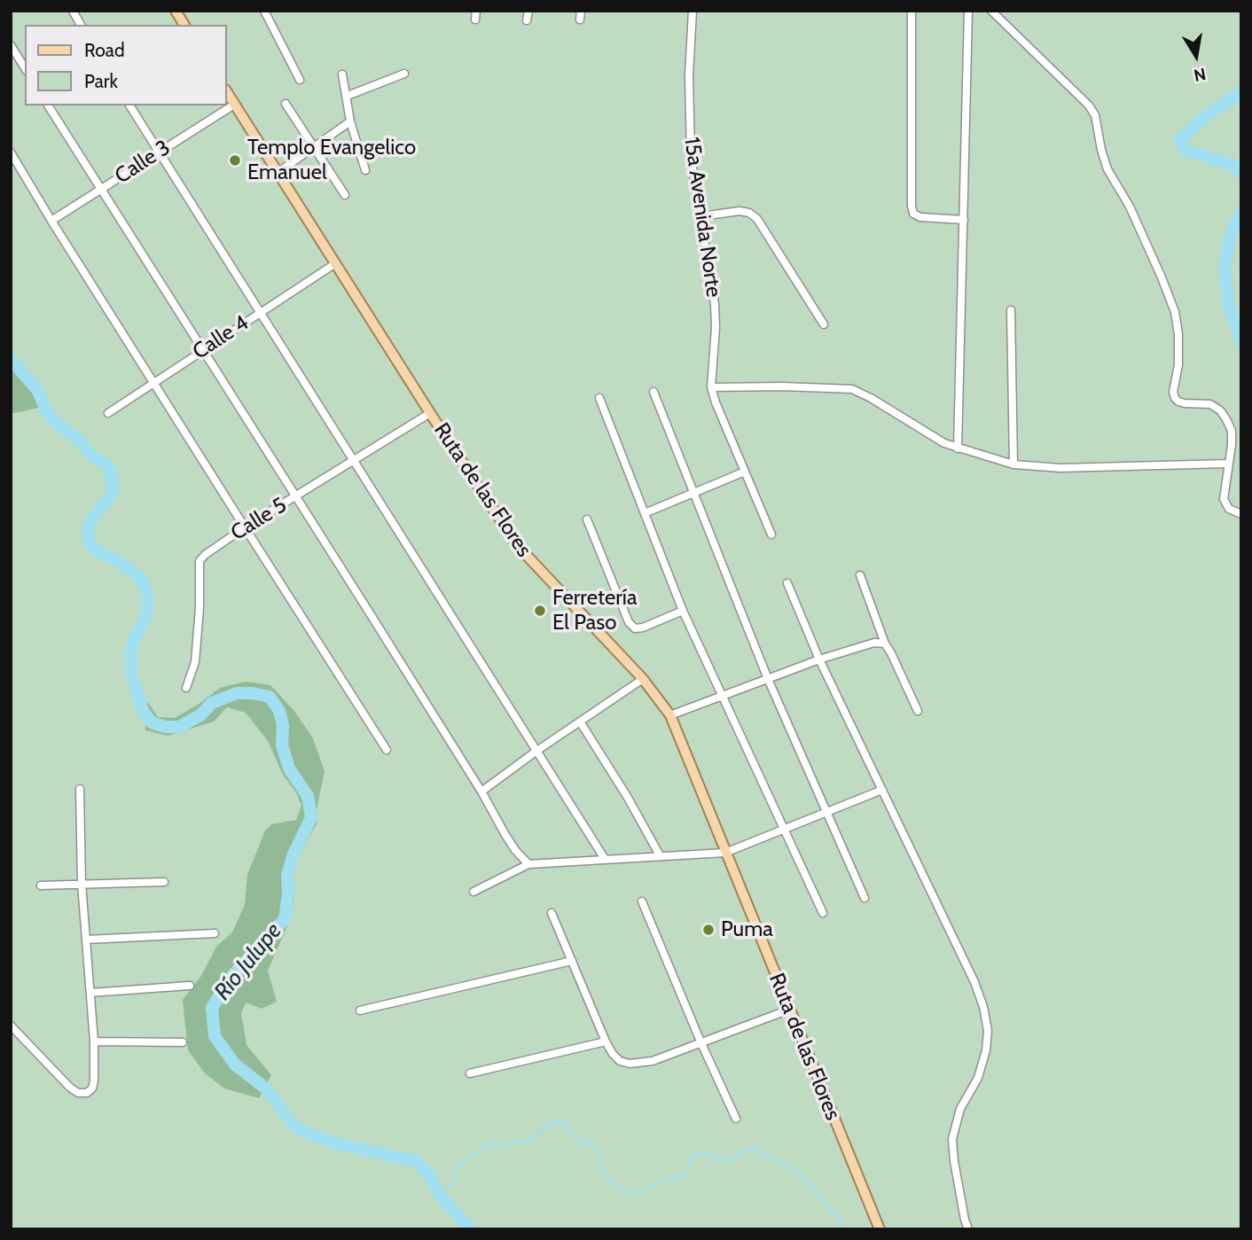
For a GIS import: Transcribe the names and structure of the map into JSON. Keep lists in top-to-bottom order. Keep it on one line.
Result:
{"streets":{"main road":["Ruta de las Flores"],"street":["Calle 3","15a Avenida Norte","Calle 4","Calle 5"]},"crossings":[["Calle 3","Ruta de las Flores"],["Calle 4","Ruta de las Flores"],["Ruta de las Flores","Calle 5"]],"water":["Río Julupe"],"places":["Templo Evangelico Emanuel","Ferretería El Paso","Puma"],"legend":["Road","Park"],"north":"bottom"}
